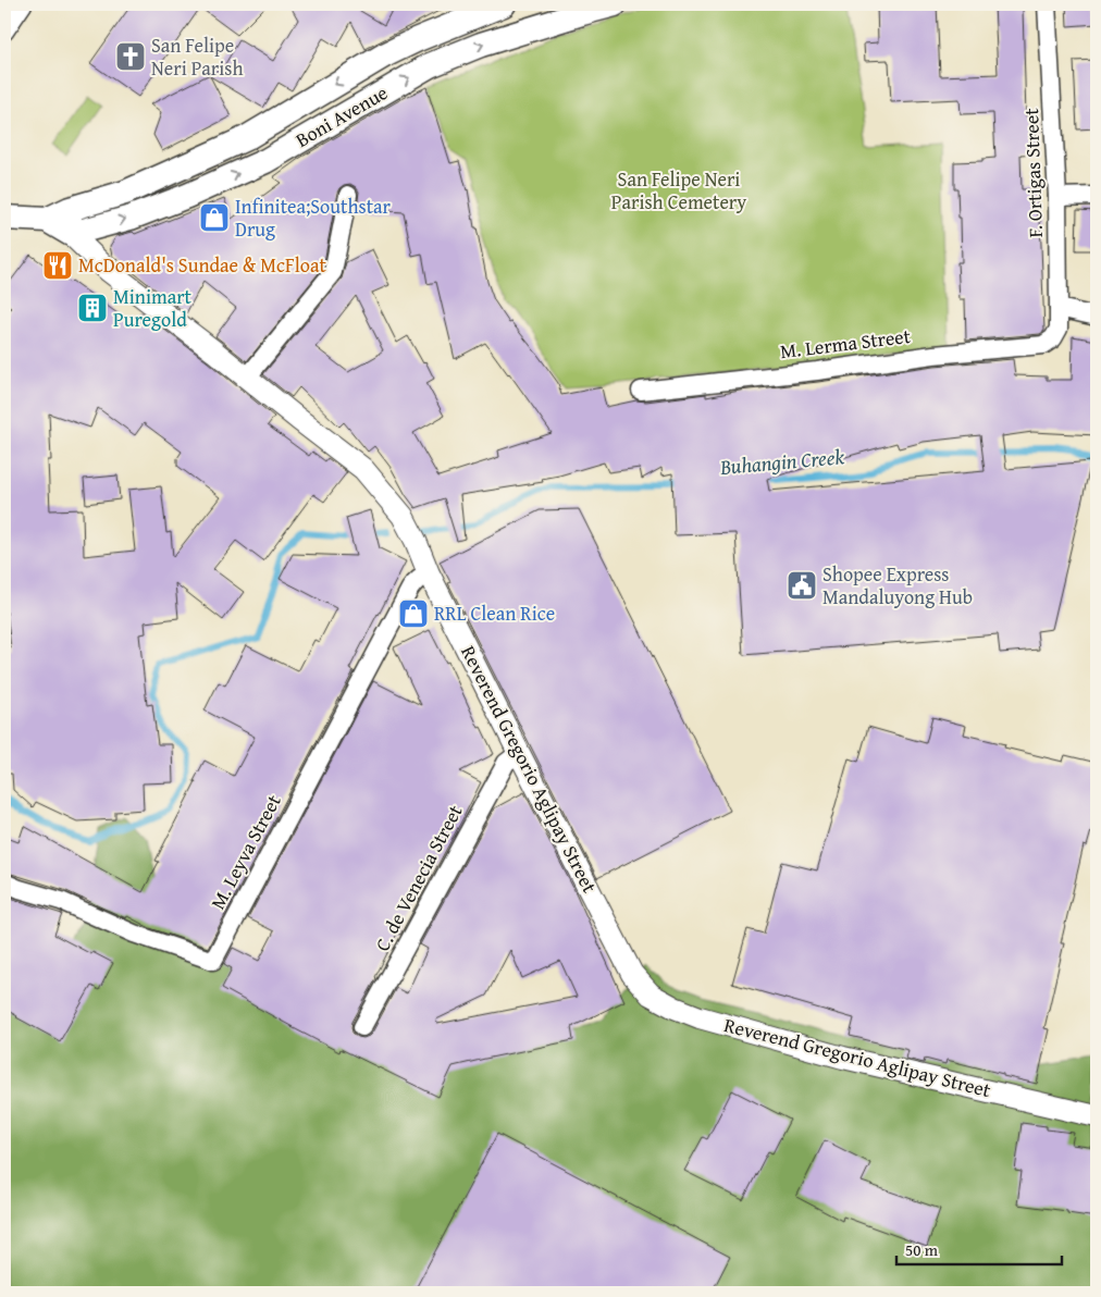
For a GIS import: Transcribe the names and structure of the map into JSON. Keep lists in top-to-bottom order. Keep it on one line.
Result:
{"streets":{"main road":["Boni Avenue","Reverend Gregorio Aglipay Street"],"street":["F. Ortigas Street","M. Lerma Street","M. Leyva Street","C. de Venecia Street"]},"crossings":[["Boni Avenue","Reverend Gregorio Aglipay Street"],["F. Ortigas Street","M. Lerma Street"],["Reverend Gregorio Aglipay Street","M. Leyva Street"],["Reverend Gregorio Aglipay Street","C. de Venecia Street"]],"water":["Buhangin Creek"],"parks":["San Felipe Neri Parish Cemetery"],"places":{"church":["San Felipe Neri Parish"],"shop":["Infinitea;Southstar Drug","RRL Clean Rice"],"restaurant":["McDonald's Sundae & McFloat"],"building":["Minimart Puregold"],"public building":["Shopee Express Mandaluyong Hub"]},"scale_bar":"50 m"}
